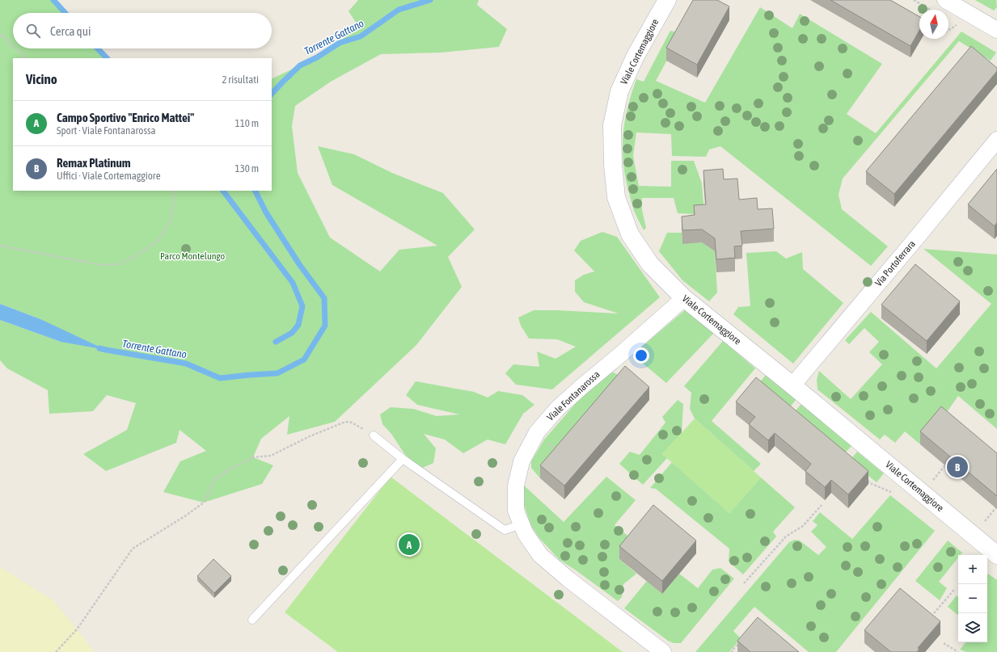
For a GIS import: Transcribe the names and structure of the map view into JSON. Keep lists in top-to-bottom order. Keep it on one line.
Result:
{"streets":{"street":["Viale Cortemaggiore","Via Portoferrara","Viale Fontanarossa"]},"crossings":[["Viale Cortemaggiore","Via Portoferrara"],["Viale Cortemaggiore","Viale Fontanarossa"]],"water":["Torrente Gattano"],"parks":["Parco Montelungo"],"north":"top","page":{"search":"Cerca qui","heading":["Vicino","2 risultati"],"list":[{"mark":"A","name":"Campo Sportivo \"Enrico Mattei\"","note":"Sport · Viale Fontanarossa","value":"110 m"},{"mark":"B","name":"Remax Platinum","note":"Uffici · Viale Cortemaggiore","value":"130 m"}],"pins":["B","A"],"map_buttons":["+","−"]}}
